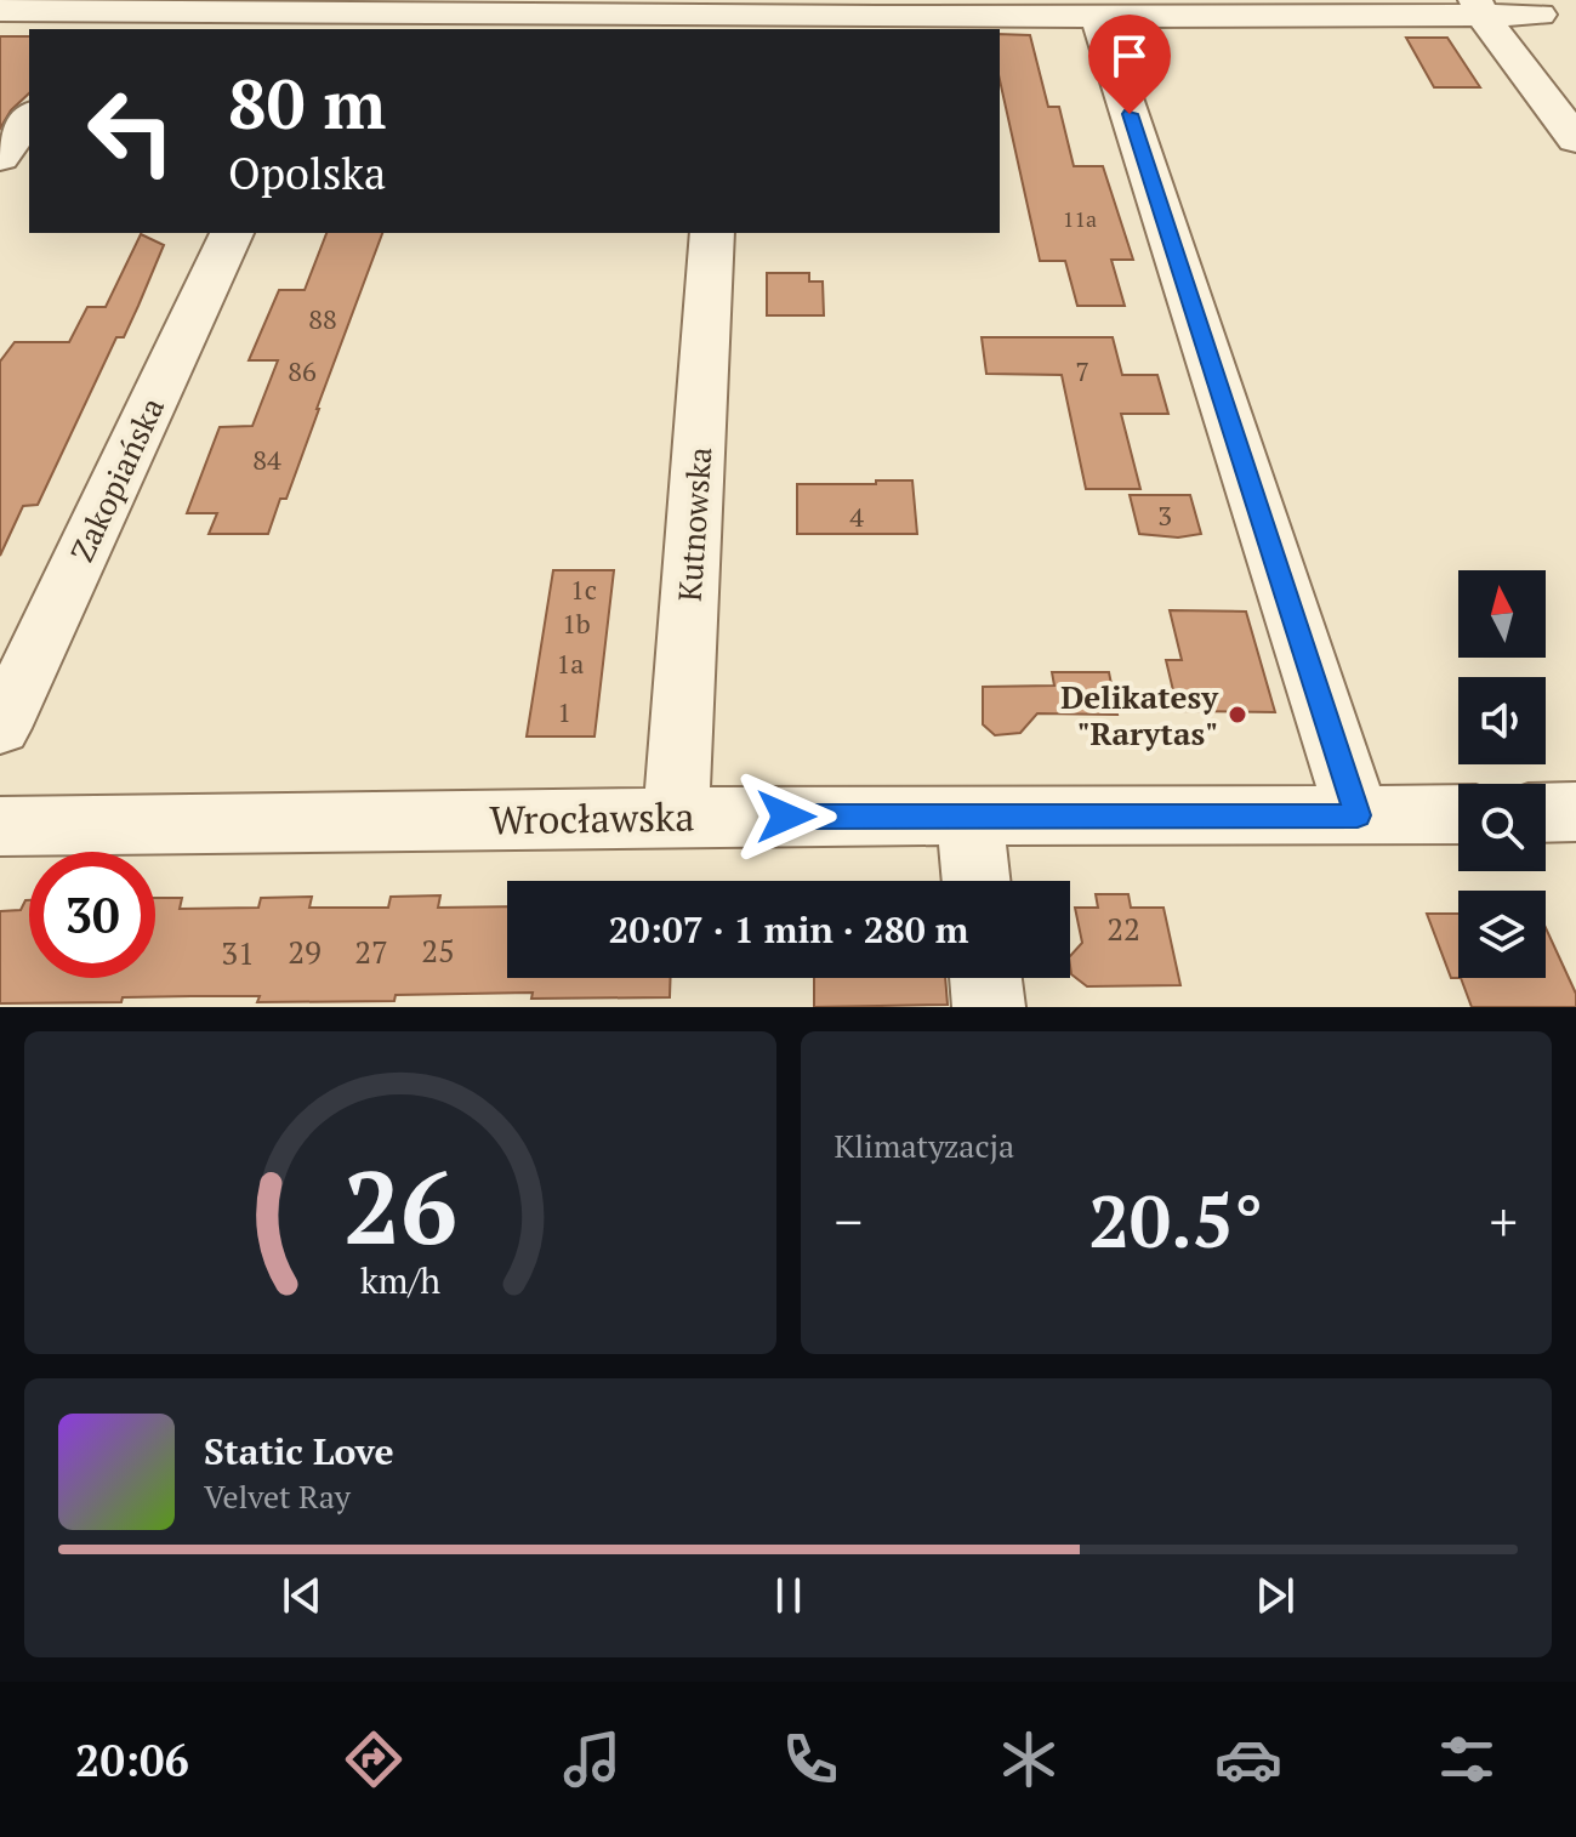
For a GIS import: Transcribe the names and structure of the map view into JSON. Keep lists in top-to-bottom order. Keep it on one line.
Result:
{"streets":{"street":["Zakopiańska","Kutnowska","Wrocławska"]},"crossings":[["Kutnowska","Wrocławska"]],"places":["Delikatesy \"Rarytas\""],"house_numbers":["11a","88","86","7","84","3","4","1c","1b","1a","1","22","25","29","27","31"],"north":"top","page":{"turn":["80 m","Opolska"],"limit":"30","trip":"20:07 · 1 min · 280 m","tile":"Klimatyzacja","heat":["−","20.5°","+"],"song":["Static Love","Velvet Ray"],"tabs":"20:06","gauge":["26","km/h"]}}
